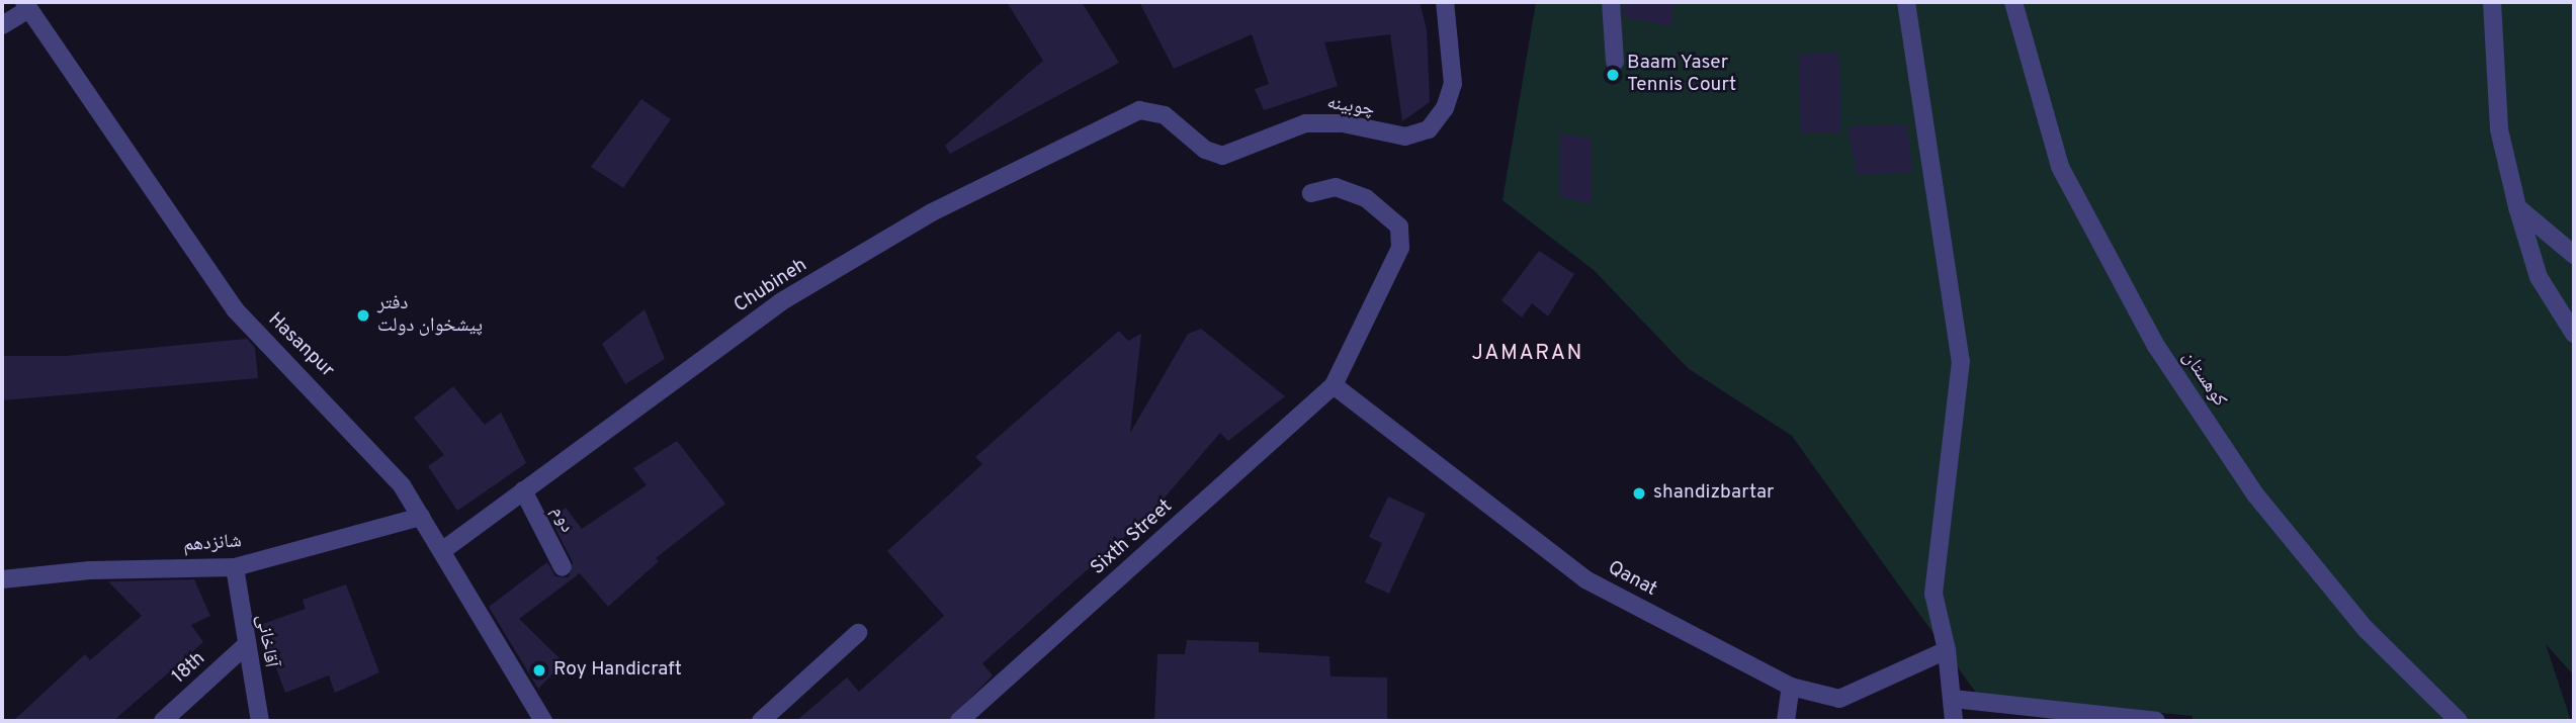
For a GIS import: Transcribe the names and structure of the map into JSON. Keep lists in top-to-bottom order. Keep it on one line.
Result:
{"streets":{"street":["Chubineh","Hasanpur","کوهستان","دوم","Sixth Street","شانزدهم","Qanat","آقاخانی","18th"]},"crossings":[["Chubineh","Hasanpur"],["Chubineh","دوم"],["Hasanpur","شانزدهم"],["Sixth Street","Qanat"],["شانزدهم","آقاخانی"],["آقاخانی","18th"]],"districts":["JAMARAN"],"places":["Baam Yaser Tennis Court","دفتر پیشخوان دولت","shandizbartar","Roy Handicraft"]}
